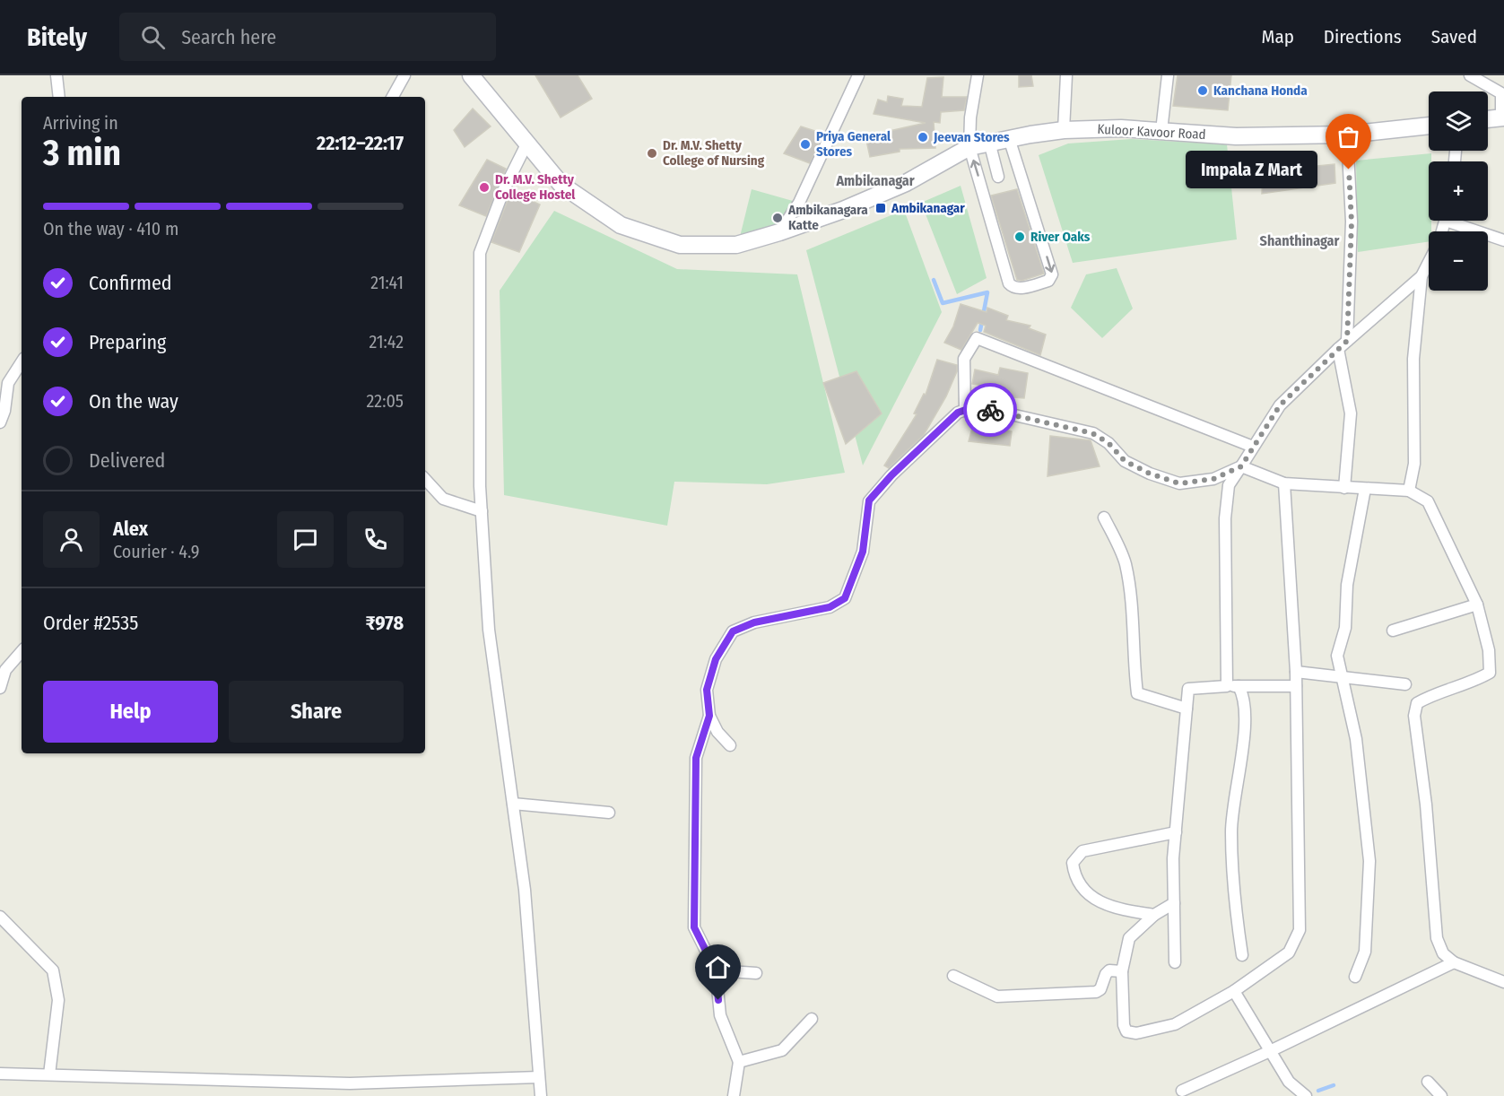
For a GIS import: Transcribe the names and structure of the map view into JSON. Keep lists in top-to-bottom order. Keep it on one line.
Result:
{"streets":{"main road":["Kuloor Kavoor Road"]},"districts":["Ambikanagar","Shanthinagar"],"places":{"other":["Kanchana Honda","Jeevan Stores","Priya General Stores","Dr. M.V. Shetty College of Nursing","Impala Z Mart","Dr. M.V. Shetty College Hostel","Ambikanagara Katte","River Oaks"],"transit":["Ambikanagar"]},"page":{"header":"Bitely","search":"Search here","nav":["Map","Directions","Saved"],"map_buttons":["+","−"],"heading":["3 min","Arriving in","22:12–22:17"],"panel":["Alex","Courier · 4.9","Order #2535","₹978"],"bubble":"Impala Z Mart","bar":"On the way · 410 m","list":[["Confirmed","21:41"],["Preparing","21:42"],["On the way","22:05"],"Delivered"],"buttons":["Help","Share"]}}
